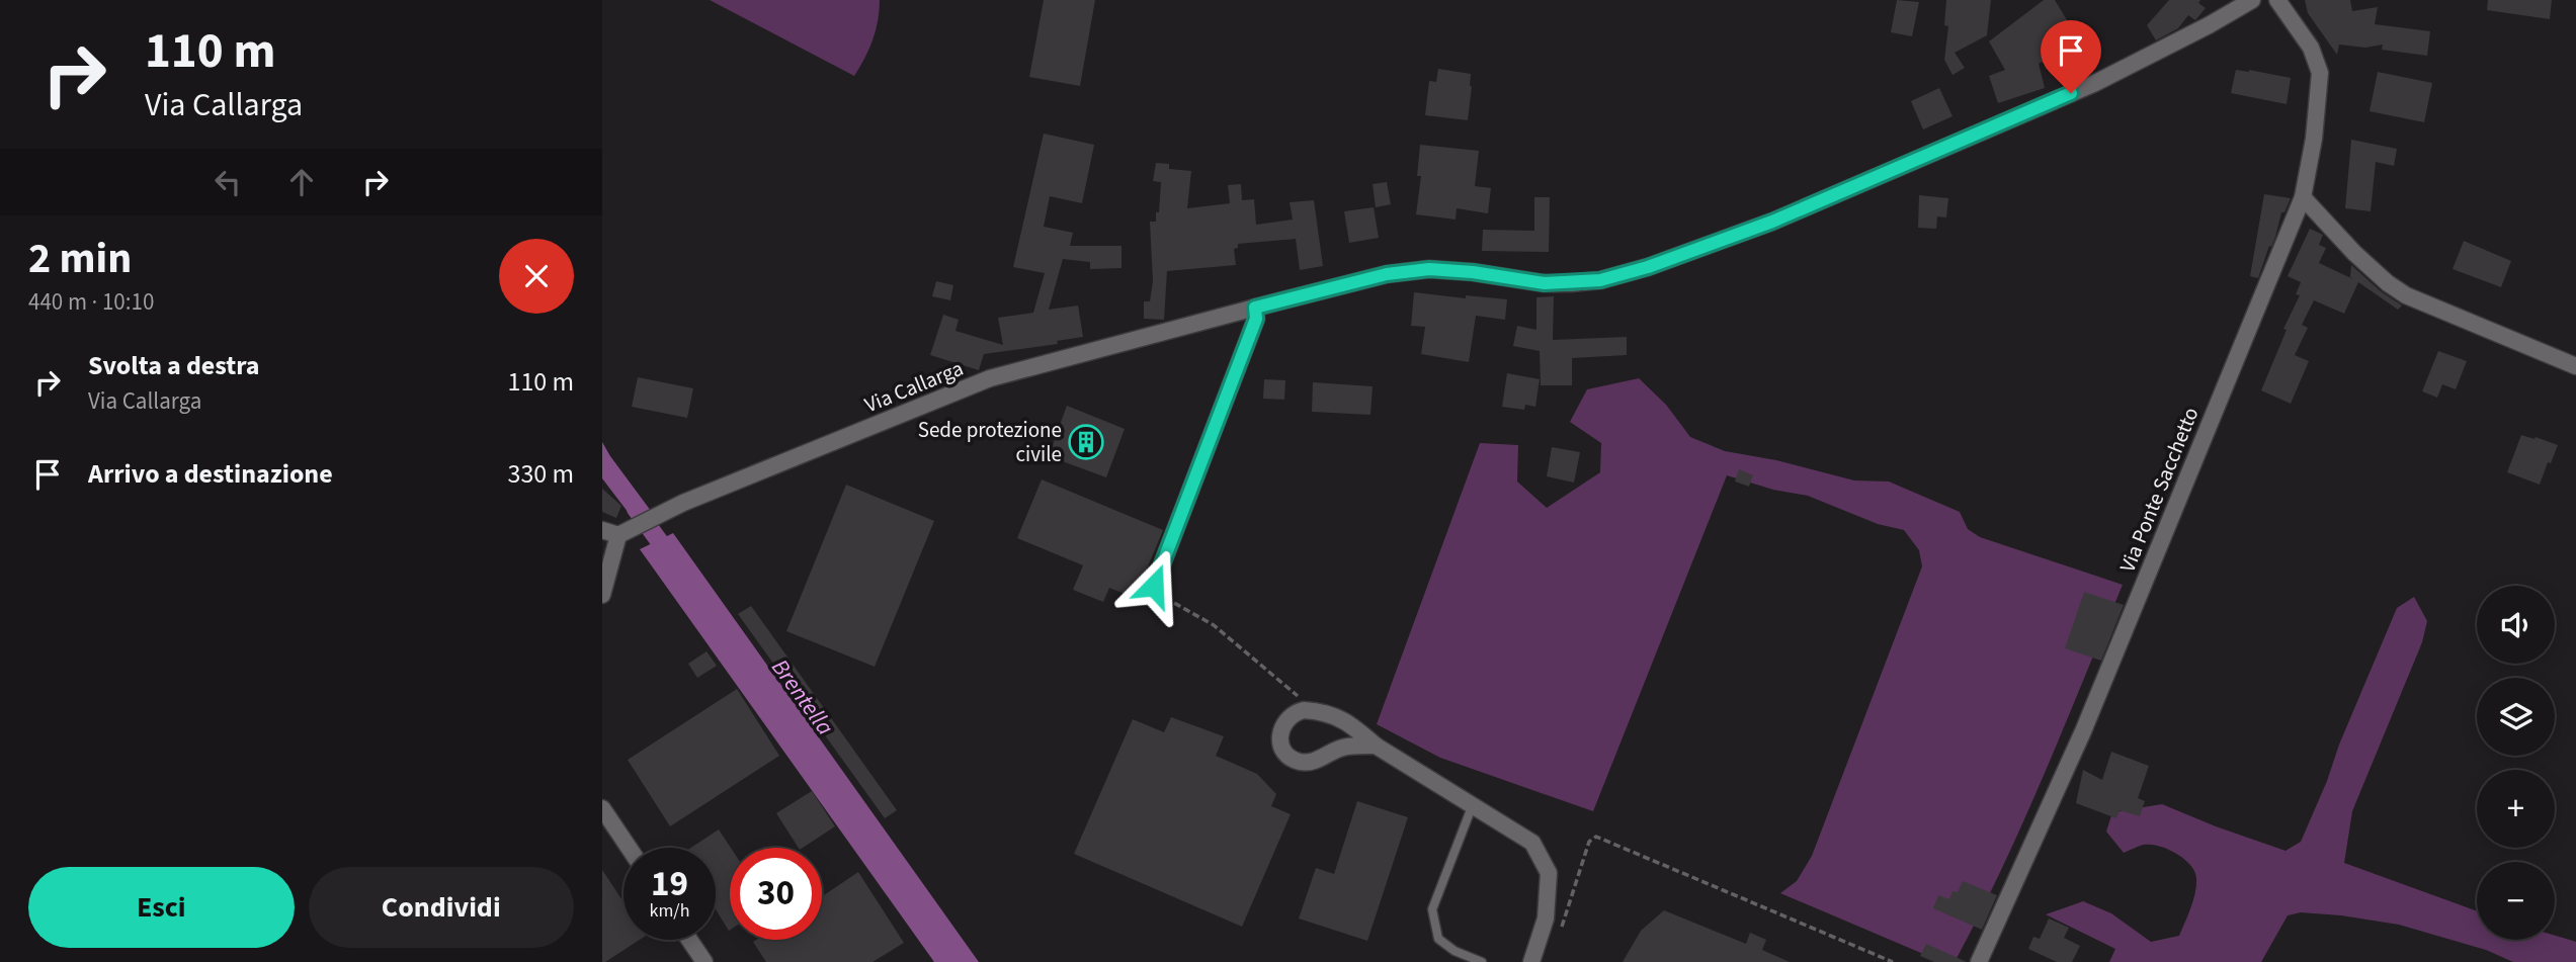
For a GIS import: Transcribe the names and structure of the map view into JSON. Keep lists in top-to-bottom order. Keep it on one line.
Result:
{"streets":{"street":["Via Callarga","Via Ponte Sacchetto"]},"water":["Brentella"],"places":{"building":["Sede protezione civile"]},"page":{"turn":["110 m","Via Callarga"],"heading":["2 min","440 m · 10:10"],"list":[{"name":"Svolta a destra","note":"Via Callarga","value":"110 m"},{"name":"Arrivo a destinazione","value":"330 m"}],"map_buttons":["+","−"],"speed":"19 km/h","limit":"30","buttons":["Esci","Condividi"]}}
